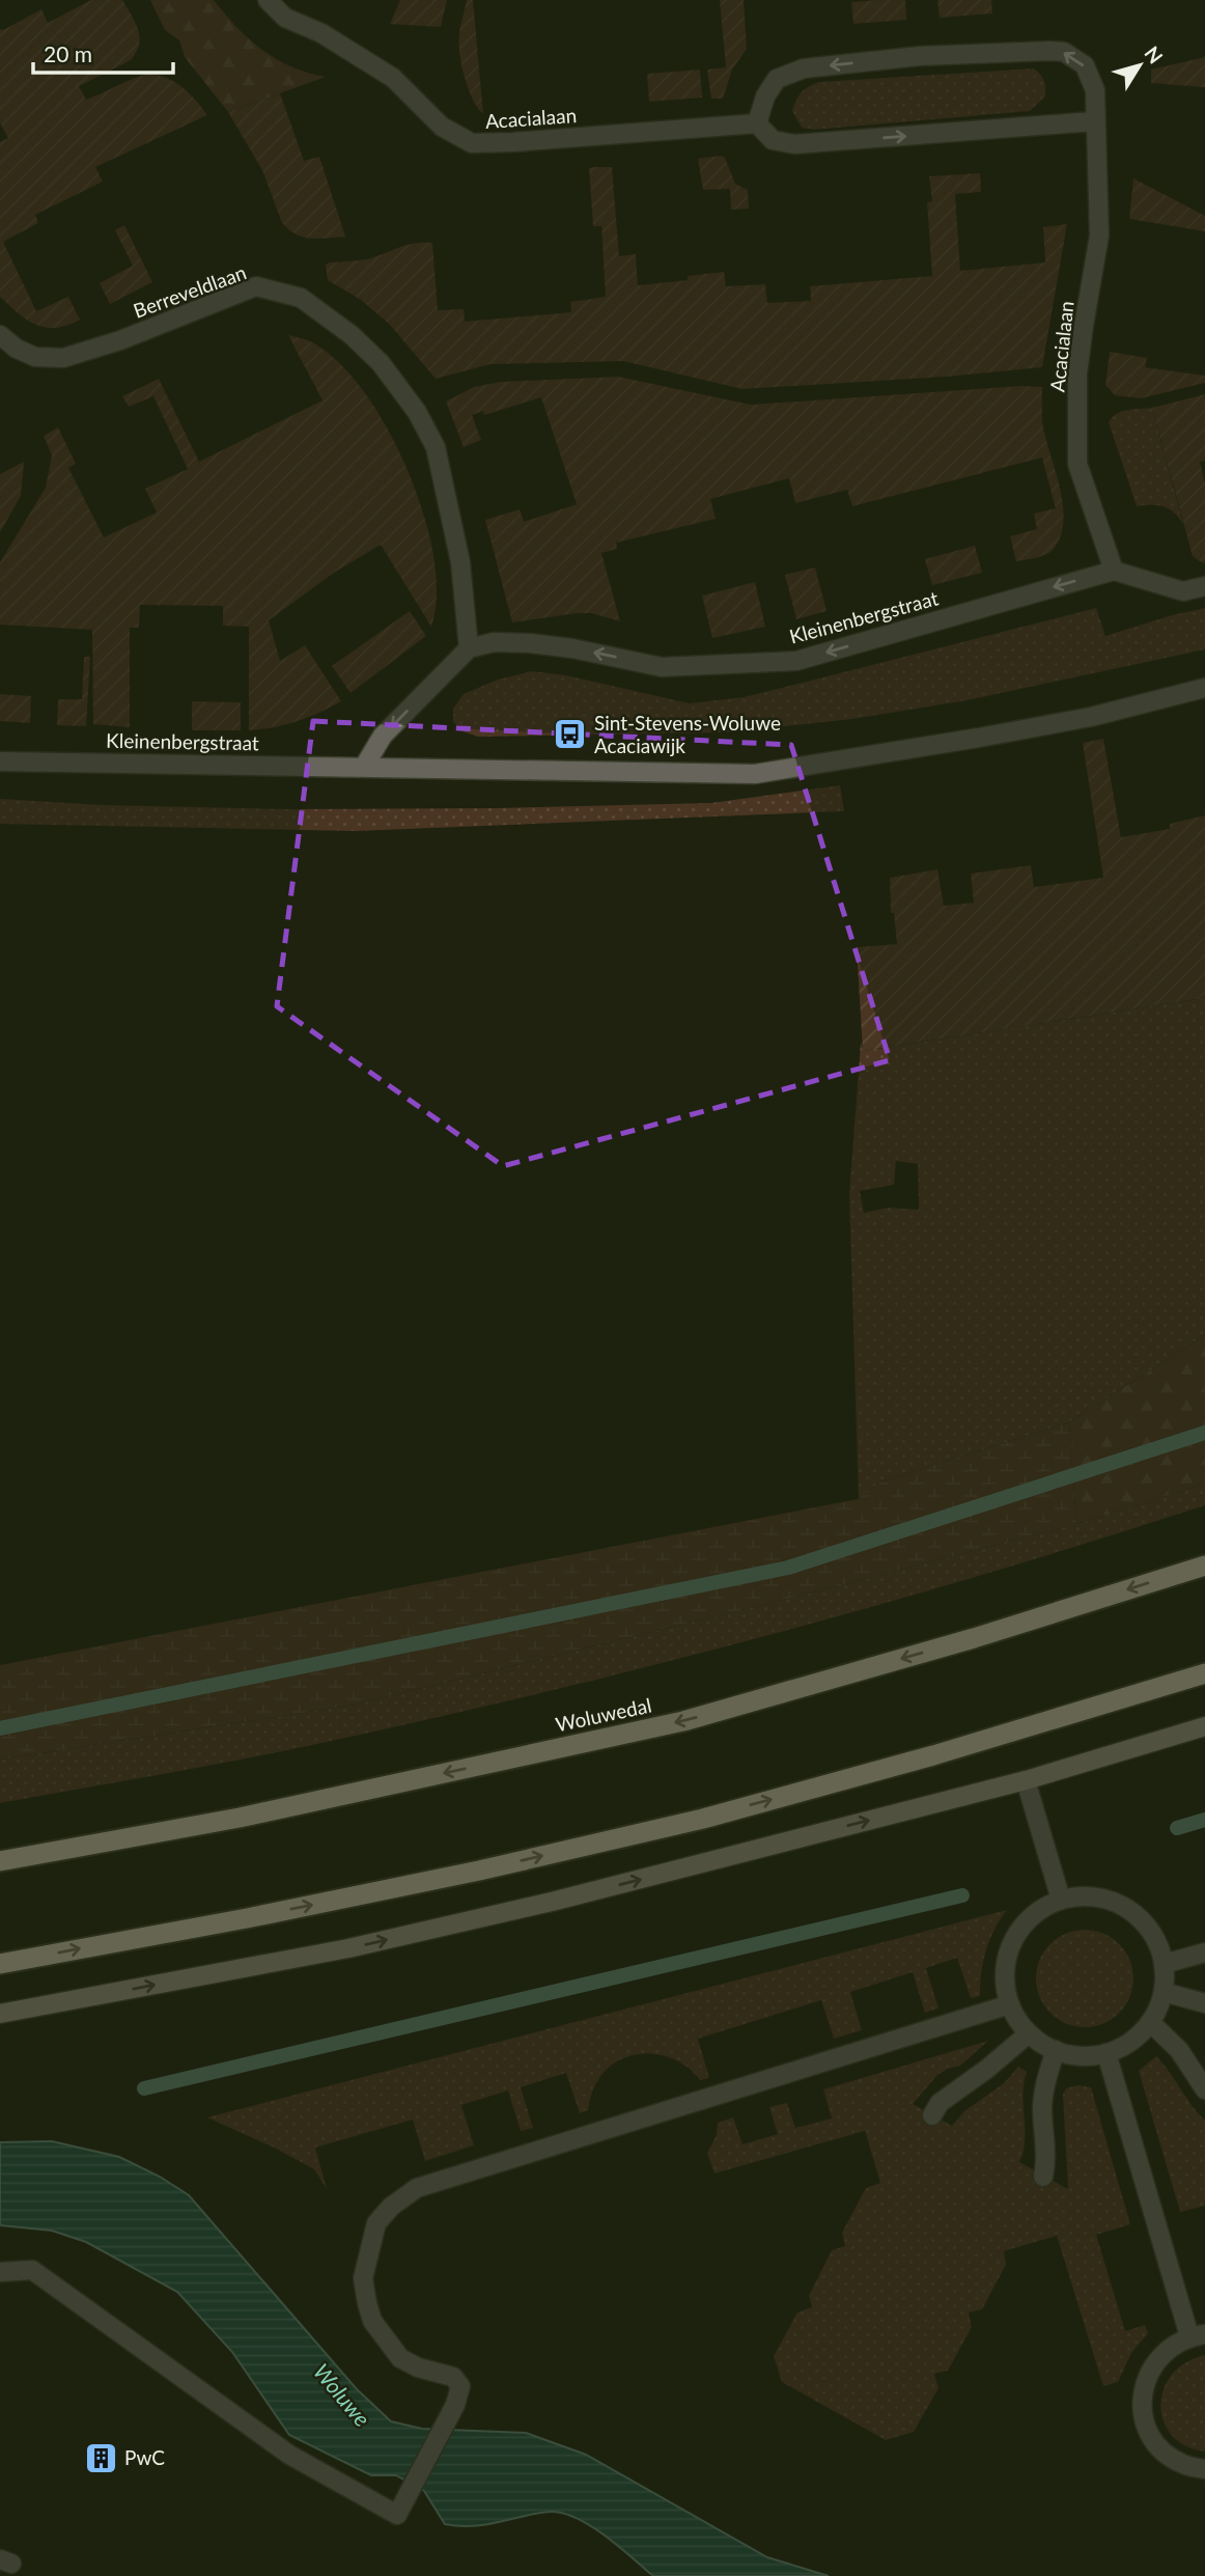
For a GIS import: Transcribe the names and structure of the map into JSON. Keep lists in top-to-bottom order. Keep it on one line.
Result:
{"streets":{"highway":["Woluwedal"],"street":["Acacialaan","Berreveldlaan","Kleinenbergstraat"]},"crossings":[["Acacialaan","Kleinenbergstraat"],["Berreveldlaan","Kleinenbergstraat"]],"water":["Woluwe"],"places":{"bus stop":["Sint-Stevens-Woluwe Acaciawijk"],"building":["PwC"]},"scale_bar":"20 m","north":"top right"}
